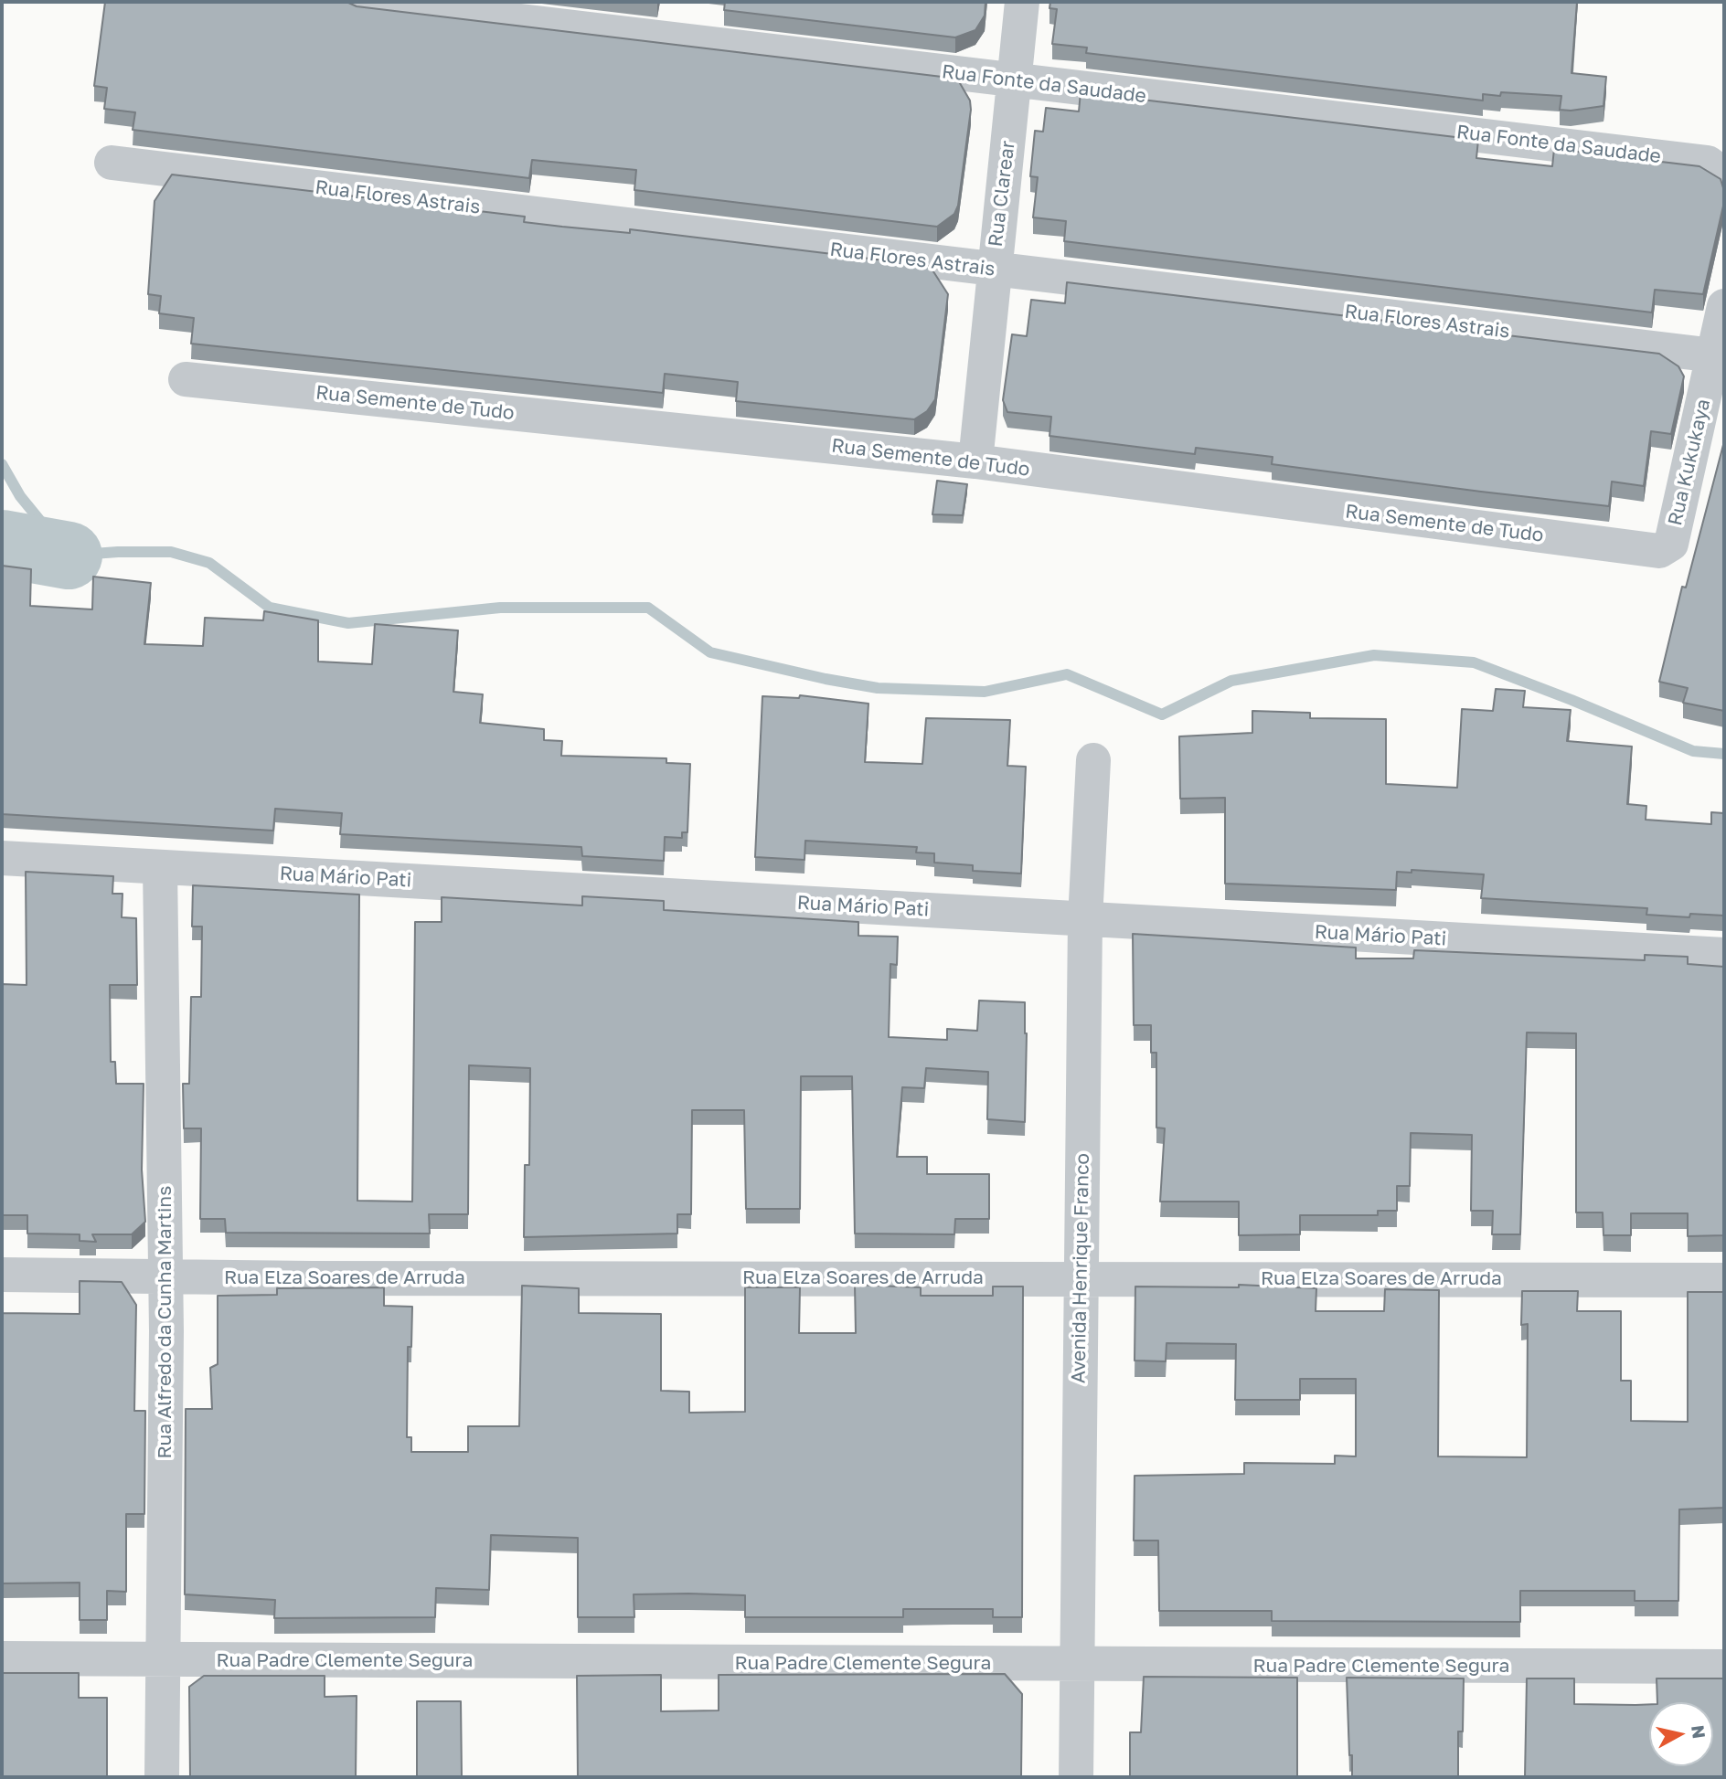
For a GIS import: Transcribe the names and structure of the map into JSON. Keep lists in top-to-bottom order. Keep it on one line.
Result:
{"streets":{"street":["Rua Fonte da Saudade","Rua Clarear","Rua Flores Astrais","Rua Semente de Tudo","Rua Kukukaya","Rua Mário Pati","Avenida Henrique Franco","Rua Elza Soares de Arruda","Rua Alfredo da Cunha Martins","Rua Padre Clemente Segura"]},"crossings":[["Rua Fonte da Saudade","Rua Clarear"],["Rua Clarear","Rua Flores Astrais"],["Rua Clarear","Rua Semente de Tudo"],["Rua Flores Astrais","Rua Kukukaya"],["Rua Semente de Tudo","Rua Kukukaya"],["Rua Mário Pati","Avenida Henrique Franco"],["Rua Mário Pati","Rua Alfredo da Cunha Martins"],["Avenida Henrique Franco","Rua Elza Soares de Arruda"],["Avenida Henrique Franco","Rua Padre Clemente Segura"],["Rua Elza Soares de Arruda","Rua Alfredo da Cunha Martins"],["Rua Alfredo da Cunha Martins","Rua Padre Clemente Segura"]],"north":"right"}
